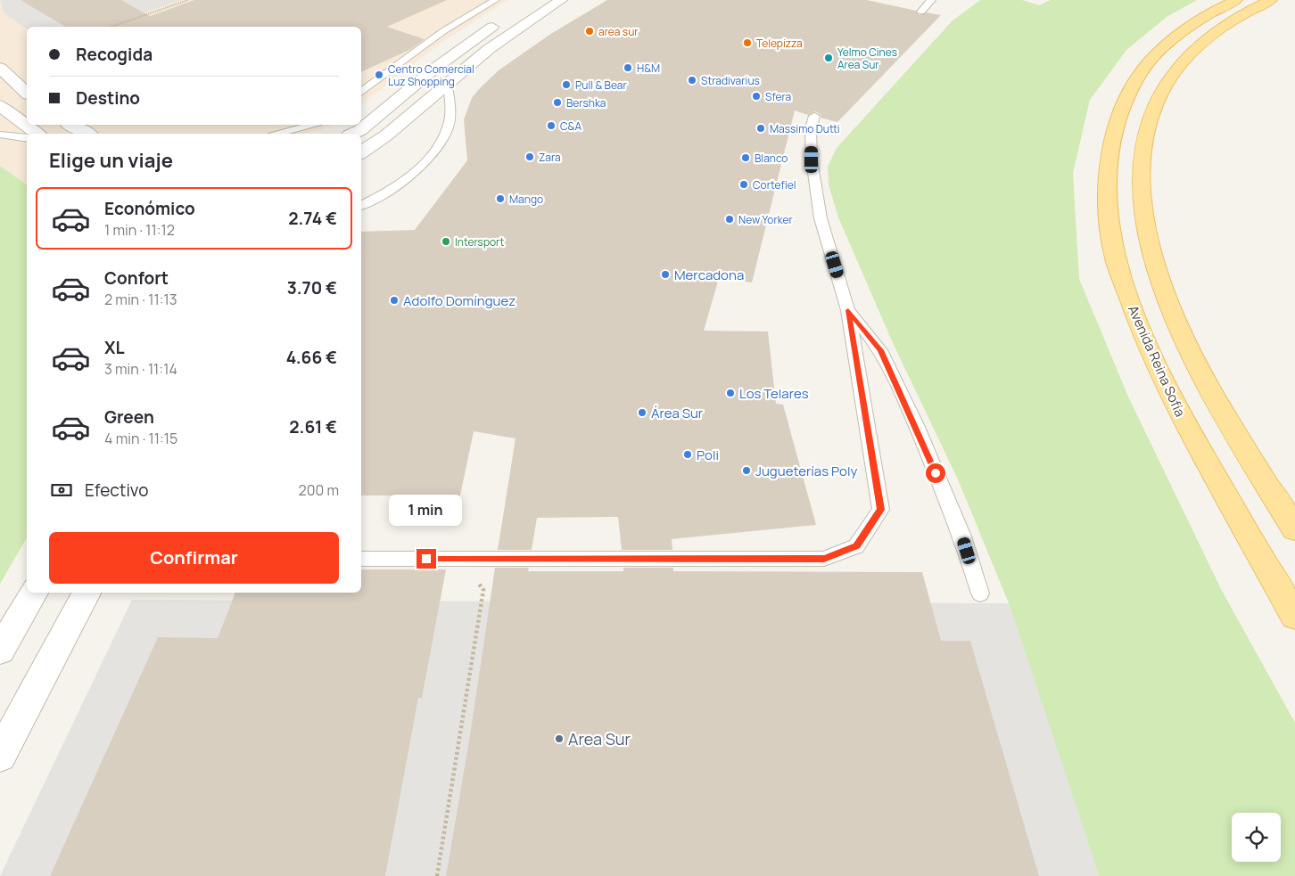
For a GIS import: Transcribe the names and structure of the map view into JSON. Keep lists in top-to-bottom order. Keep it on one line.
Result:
{"streets":{"main road":["Avenida Reina Sofía"]},"places":["area sur","Telepizza","Yelmo Cines Area Sur","H&M","Centro Comercial Luz Shopping","Stradivarius","Pull & Bear","Sfera","Bershka","C&A","Massimo Dutti","Zara","Blanco","Cortefiel","Mango","New Yorker","Intersport","Mercadona","Adolfo Domínguez","Los Telares","Área Sur","Poli","Jugueterías Poly","Area Sur"],"page":{"banner":["Recogida","Destino"],"heading":"Elige un viaje","list":[{"name":"Económico","note":"1 min · 11:12","value":"2.74 €"},{"name":"Confort","note":"2 min · 11:13","value":"3.70 €"},{"name":"XL","note":"3 min · 11:14","value":"4.66 €"},{"name":"Green","note":"4 min · 11:15","value":"2.61 €"}],"pay":["Efectivo","200 m"],"bubble":"1 min","buttons":"Confirmar"}}
